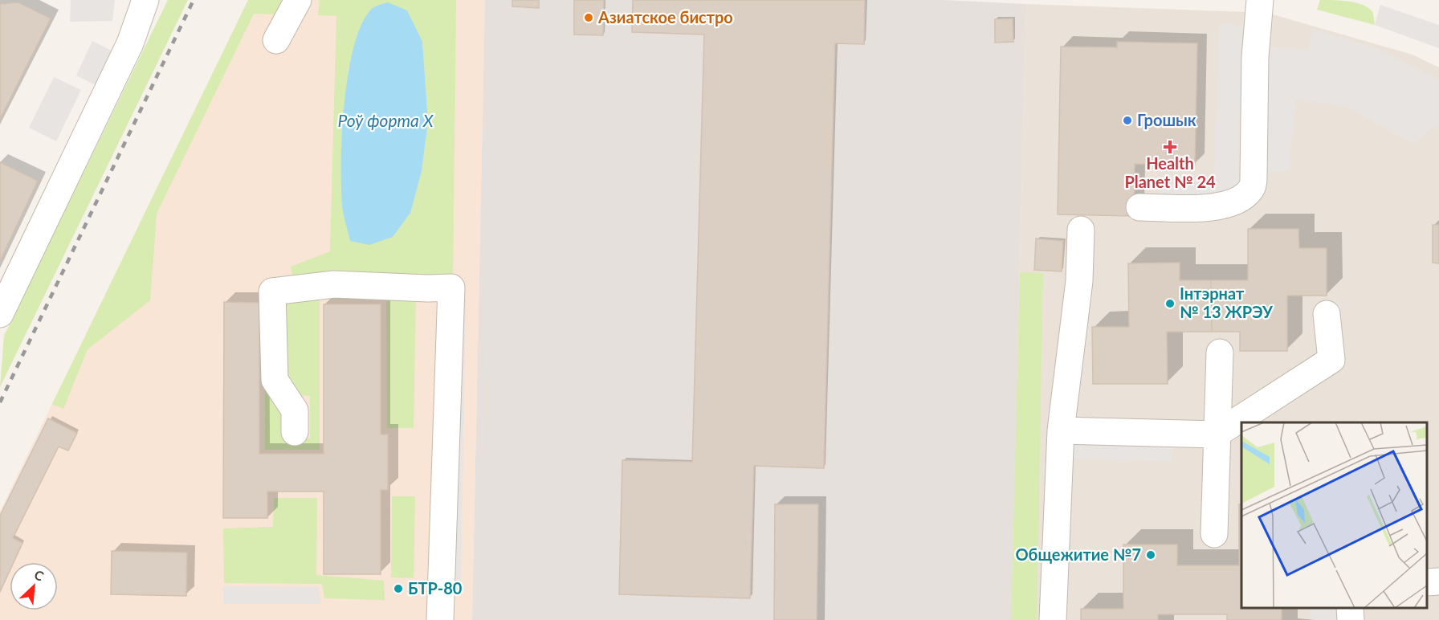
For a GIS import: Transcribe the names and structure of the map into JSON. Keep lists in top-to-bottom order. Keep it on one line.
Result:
{"water":["Роў форта X"],"places":{"other":["Азиатское бистро","Грошык","Інтэрнат № 13 ЖРЭУ","Общежитие №7","БТР-80"],"health":["Health Planet № 24"]},"north":"top right"}
